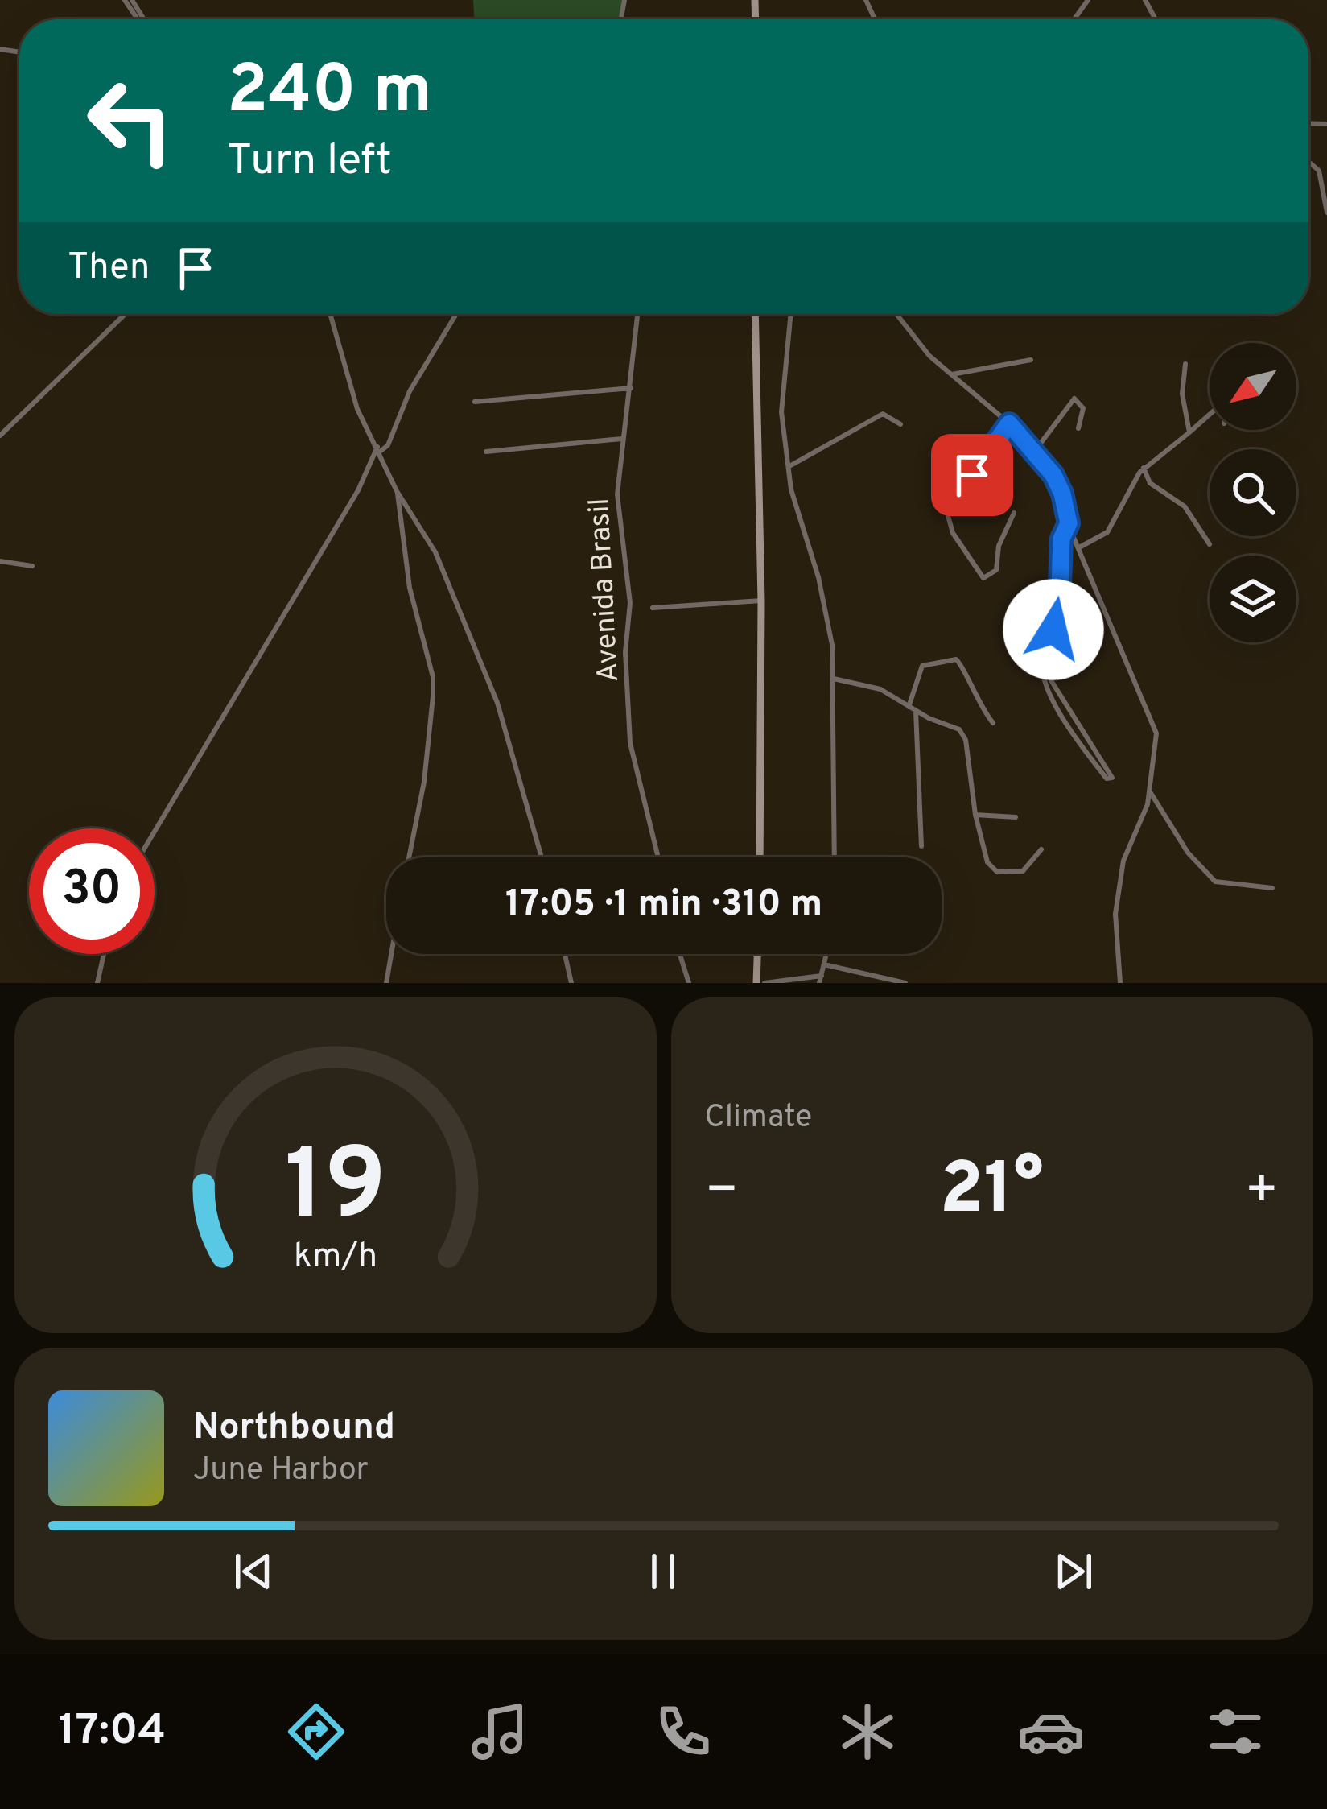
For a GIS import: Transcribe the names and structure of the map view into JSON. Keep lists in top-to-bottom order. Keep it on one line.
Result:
{"streets":{"street":["Avenida Brasil"]},"north":"bottom left","page":{"turn":["240 m","Turn left"],"then":"Then","limit":"30","trip":"17:05 · 1 min · 310 m","tile":"Climate","heat":["−","21°","+"],"song":["Northbound","June Harbor"],"tabs":"17:04","gauge":["19","km/h"]}}
